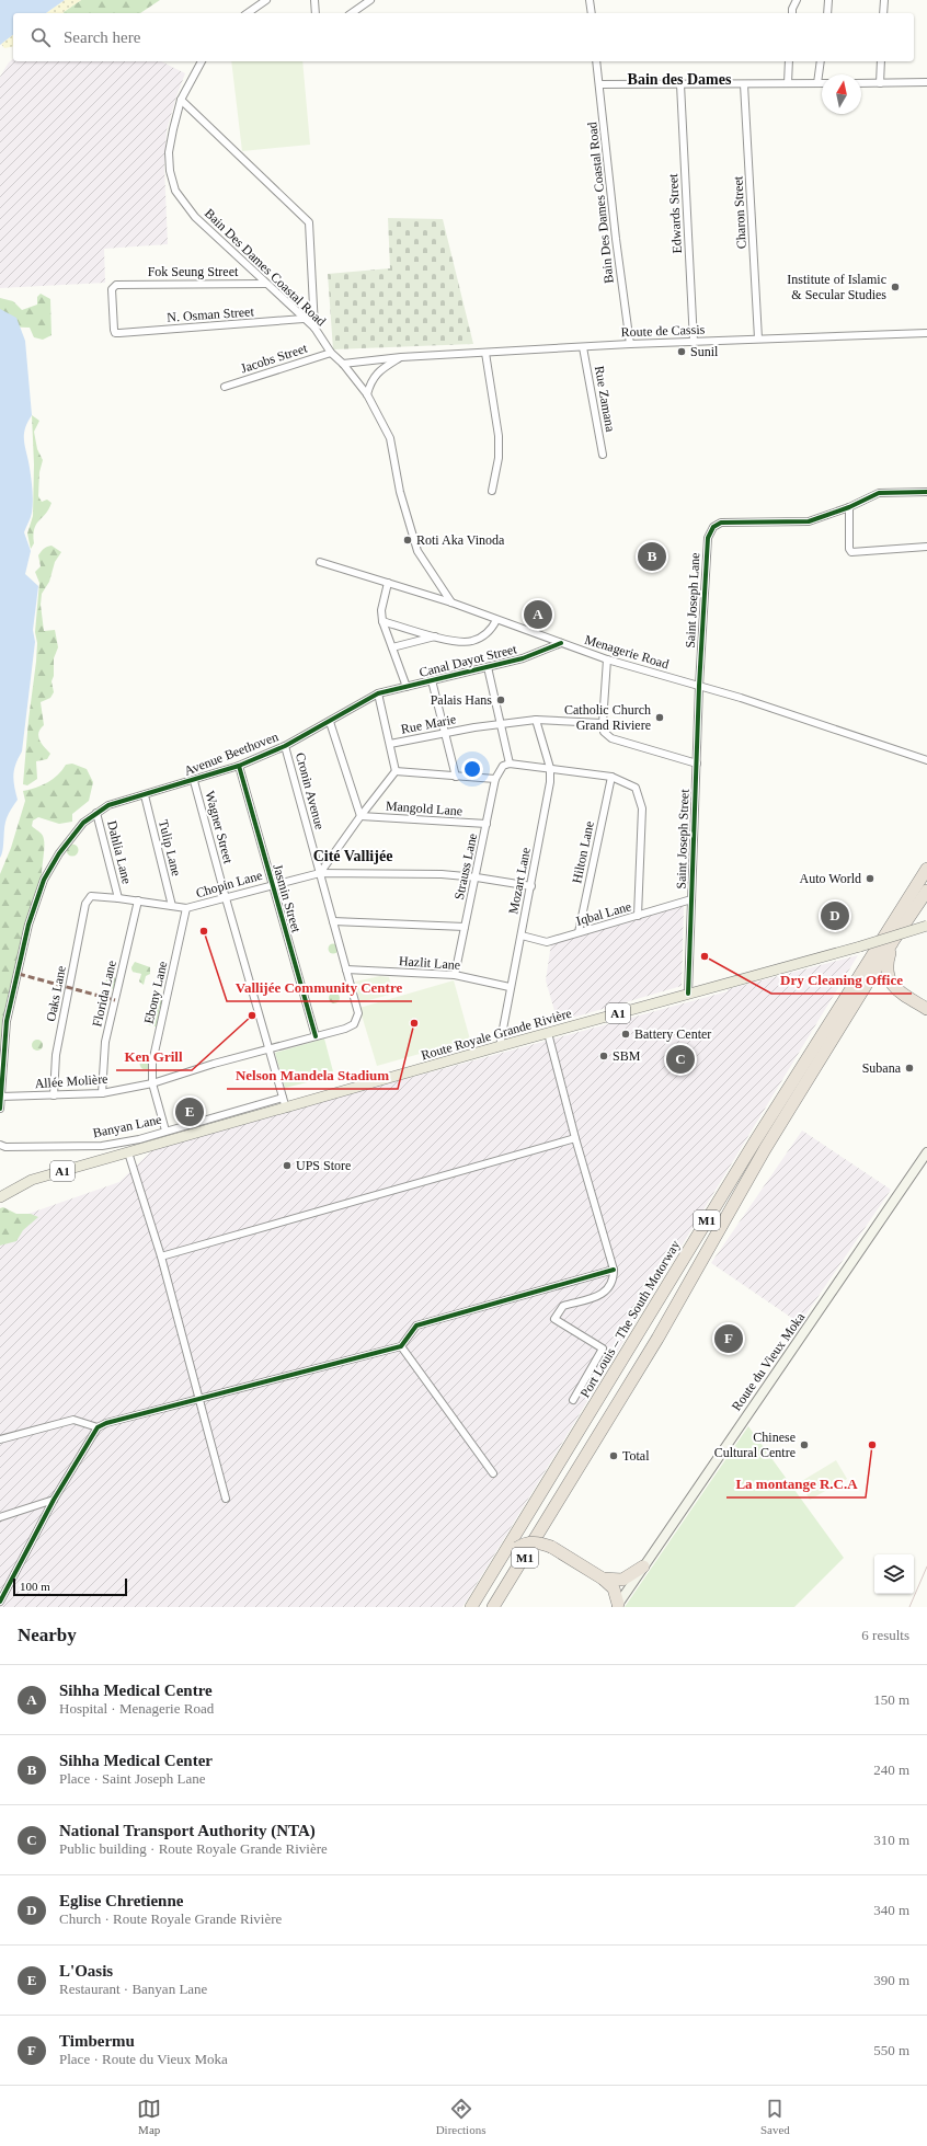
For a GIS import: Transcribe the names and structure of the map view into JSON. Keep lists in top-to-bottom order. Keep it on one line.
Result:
{"streets":{"highway":["M1","Port Louis – The South Motorway"],"main road":["A1","Route Royale Grande Rivière","Route du Vieux Moka"],"street":["Bain Des Dames Coastal Road","Charon Street","Edwards Street","Fok Seung Street","N. Osman Street","Route de Cassis","Jacobs Street","Rue Zamana","Saint Joseph Lane","Menagerie Road","Canal Dayot Street","Rue Marie","Avenue Beethoven","Cronin Avenue","Mangold Lane","Wagner Street","Saint Joseph Street","Tulip Lane","Dahlia Lane","Hilton Lane","Strauss Lane","Mozart Lane","Chopin Lane","Jasmin Street","Iqbal Lane","Hazlit Lane","Ebony Lane","Oaks Lane","Florida Lane","Allée Molière","Banyan Lane"]},"crossings":[["Bain Des Dames Coastal Road","Fok Seung Street"],["Bain Des Dames Coastal Road","N. Osman Street"],["Bain Des Dames Coastal Road","Route de Cassis"],["Bain Des Dames Coastal Road","Jacobs Street"],["Bain Des Dames Coastal Road","Menagerie Road"],["Charon Street","Route de Cassis"],["Edwards Street","Route de Cassis"],["Fok Seung Street","N. Osman Street"],["Route de Cassis","Rue Zamana"],["Saint Joseph Lane","Menagerie Road"],["Saint Joseph Lane","Saint Joseph Street"],["Menagerie Road","Canal Dayot Street"],["Menagerie Road","Saint Joseph Street"],["Canal Dayot Street","Avenue Beethoven"],["Rue Marie","Mozart Lane"],["Avenue Beethoven","Cronin Avenue"],["Avenue Beethoven","Wagner Street"],["Avenue Beethoven","Tulip Lane"],["Avenue Beethoven","Dahlia Lane"],["Avenue Beethoven","Jasmin Street"],["Avenue Beethoven","Allée Molière"],["Cronin Avenue","Chopin Lane"],["Cronin Avenue","Jasmin Street"],["Cronin Avenue","Hazlit Lane"],["Cronin Avenue","Allée Molière"],["Mangold Lane","Strauss Lane"],["Wagner Street","Chopin Lane"],["Wagner Street","Route Royale Grande Rivière"],["Wagner Street","Allée Molière"],["Wagner Street","Banyan Lane"],["Saint Joseph Street","Iqbal Lane"],["Saint Joseph Street","Route Royale Grande Rivière"],["Tulip Lane","Chopin Lane"],["Dahlia Lane","Chopin Lane"],["Hilton Lane","Iqbal Lane"],["Strauss Lane","Chopin Lane"],["Strauss Lane","Hazlit Lane"],["Mozart Lane","Chopin Lane"],["Mozart Lane","Iqbal Lane"],["Mozart Lane","Hazlit Lane"],["Mozart Lane","Route Royale Grande Rivière"],["Chopin Lane","Jasmin Street"],["Chopin Lane","Ebony Lane"],["Chopin Lane","Oaks Lane"],["Chopin Lane","Florida Lane"],["Jasmin Street","Allée Molière"],["Ebony Lane","Allée Molière"],["Ebony Lane","Banyan Lane"],["Oaks Lane","Allée Molière"],["Florida Lane","Allée Molière"]],"districts":["Bain des Dames","Cité Vallijée"],"places":["Institute of Islamic & Secular Studies","Sunil","Roti Aka Vinoda","Palais Hans","Catholic Church Grand Riviere","Auto World","Vallijée Community Centre","Dry Cleaning Office","Ken Grill","Nelson Mandela Stadium","Battery Center","SBM","Subana","UPS Store","Chinese Cultural Centre","La montange R.C.A","Total"],"scale_bar":"100 m","north":"top","page":{"search":"Search here","pins":["B","A","D","C","E","F"],"scale":"100 m","heading":["Nearby","6 results"],"list":[{"mark":"A","name":"Sihha Medical Centre","note":"Hospital · Menagerie Road","value":"150 m"},{"mark":"B","name":"Sihha Medical Center","note":"Place · Saint Joseph Lane","value":"240 m"},{"mark":"C","name":"National Transport Authority (NTA)","note":"Public building · Route Royale Grande Rivière","value":"310 m"},{"mark":"D","name":"Eglise Chretienne","note":"Church · Route Royale Grande Rivière","value":"340 m"},{"mark":"E","name":"L'Oasis","note":"Restaurant · Banyan Lane","value":"390 m"},{"mark":"F","name":"Timbermu","note":"Place · Route du Vieux Moka","value":"550 m"}],"nav":["Map","Directions","Saved"]}}
